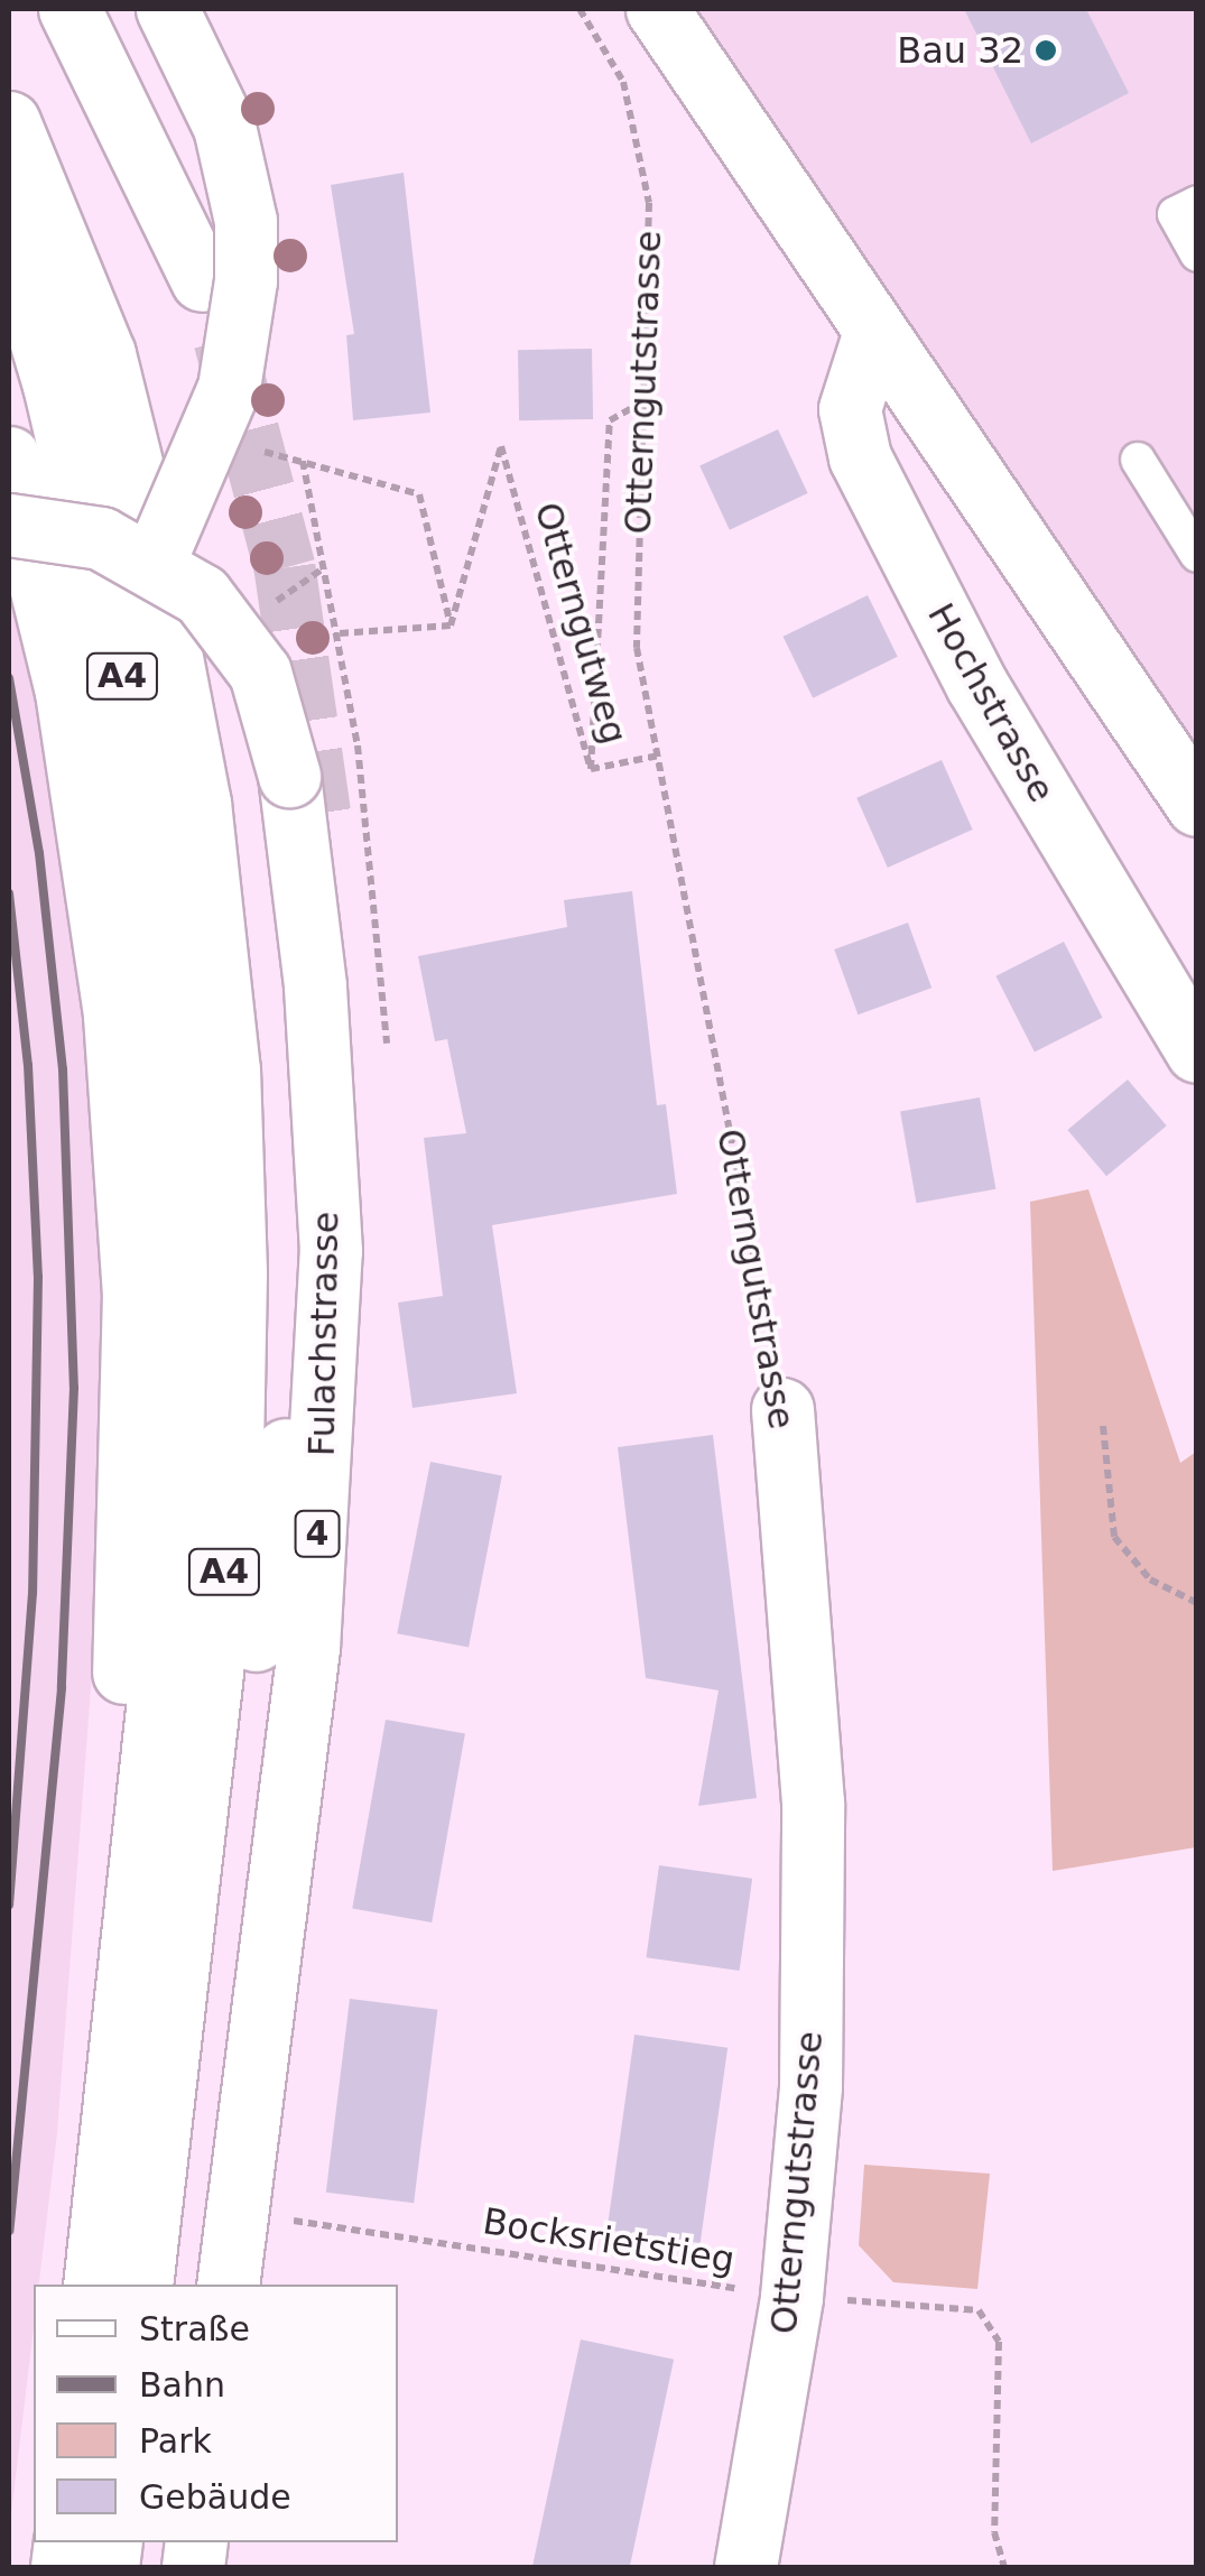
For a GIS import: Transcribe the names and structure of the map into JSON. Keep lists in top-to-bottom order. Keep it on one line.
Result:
{"streets":{"main road":["Otterngutstrasse","A4","Hochstrasse","Fulachstrasse","4"],"path":["Otterngutweg","Bocksrietstieg"]},"crossings":[["Otterngutstrasse","Otterngutweg"],["Otterngutstrasse","Bocksrietstieg"],["Fulachstrasse","4"],["Fulachstrasse","Bocksrietstieg"]],"places":["Bau 32"],"legend":["Straße","Bahn","Park","Gebäude"]}
